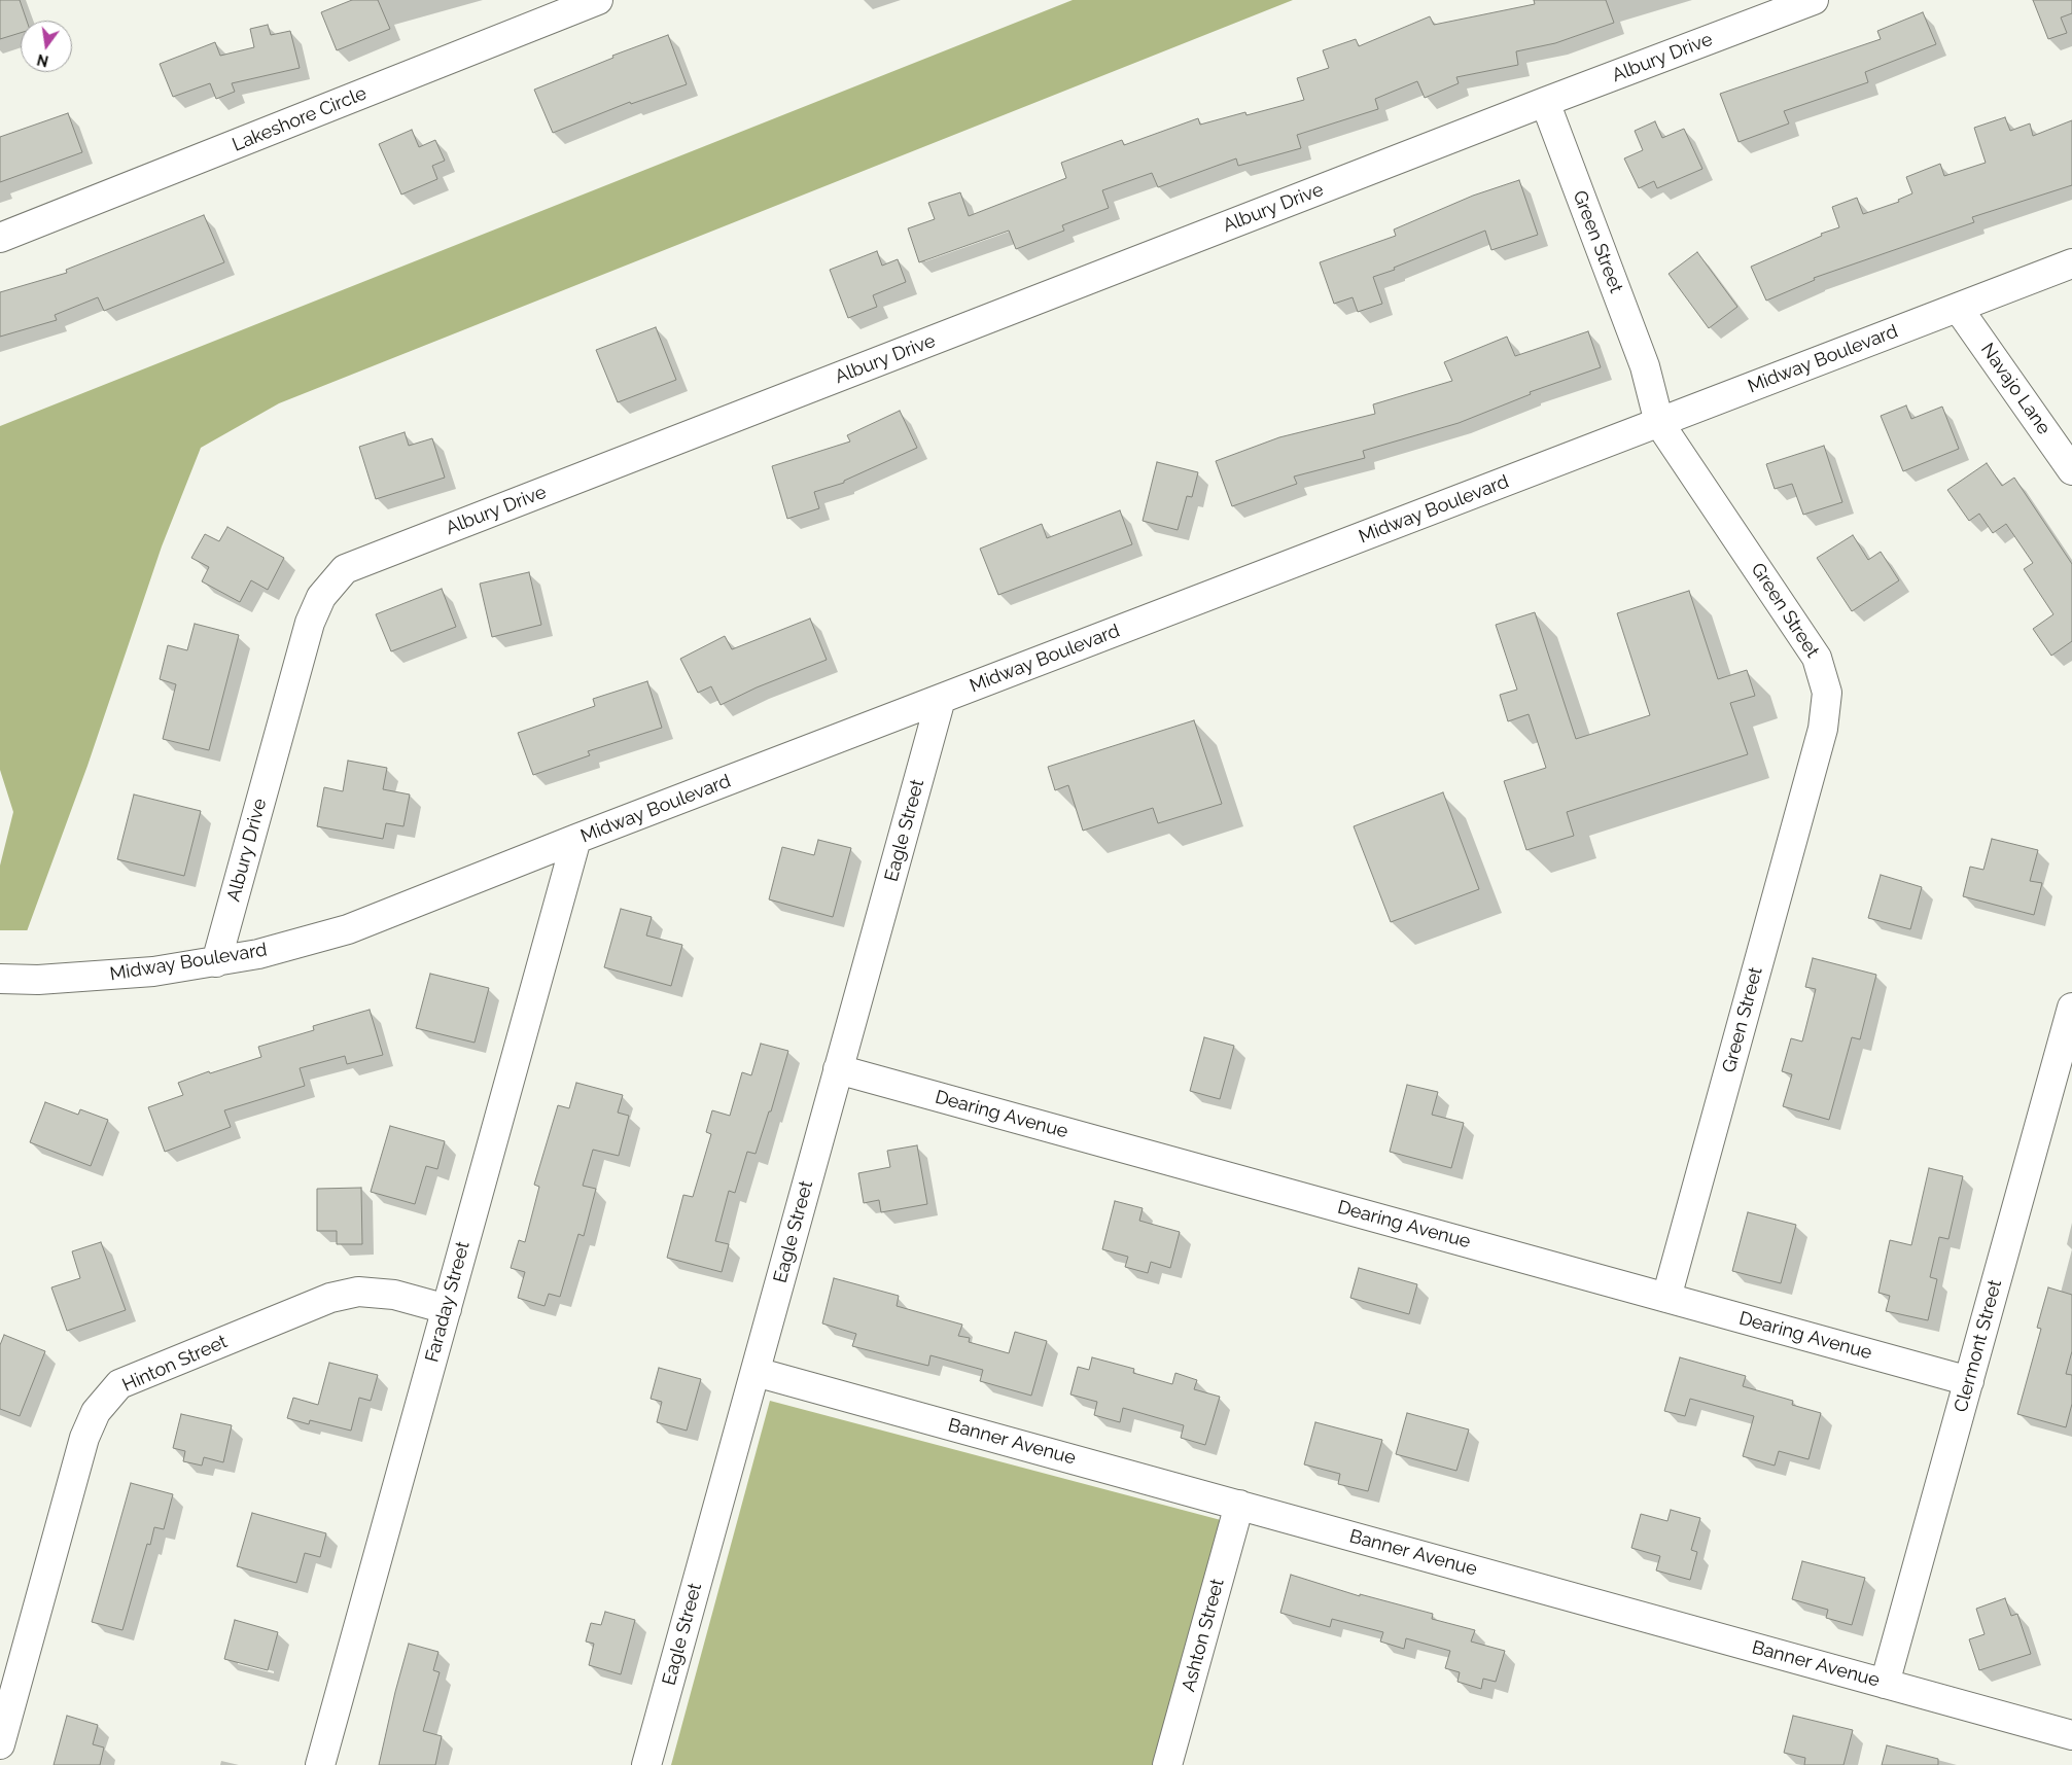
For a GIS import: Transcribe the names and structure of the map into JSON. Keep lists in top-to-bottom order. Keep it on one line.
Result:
{"streets":{"street":["Albury Drive","Lakeshore Circle","Green Street","Midway Boulevard","Navajo Lane","Eagle Street","Dearing Avenue","Faraday Street","Clermont Street","Hinton Street","Banner Avenue","Ashton Street"]},"crossings":[["Albury Drive","Green Street"],["Albury Drive","Midway Boulevard"],["Green Street","Midway Boulevard"],["Green Street","Dearing Avenue"],["Midway Boulevard","Navajo Lane"],["Midway Boulevard","Eagle Street"],["Midway Boulevard","Faraday Street"],["Eagle Street","Dearing Avenue"],["Eagle Street","Banner Avenue"],["Dearing Avenue","Clermont Street"],["Faraday Street","Hinton Street"],["Clermont Street","Banner Avenue"],["Banner Avenue","Ashton Street"]],"north":"bottom"}
